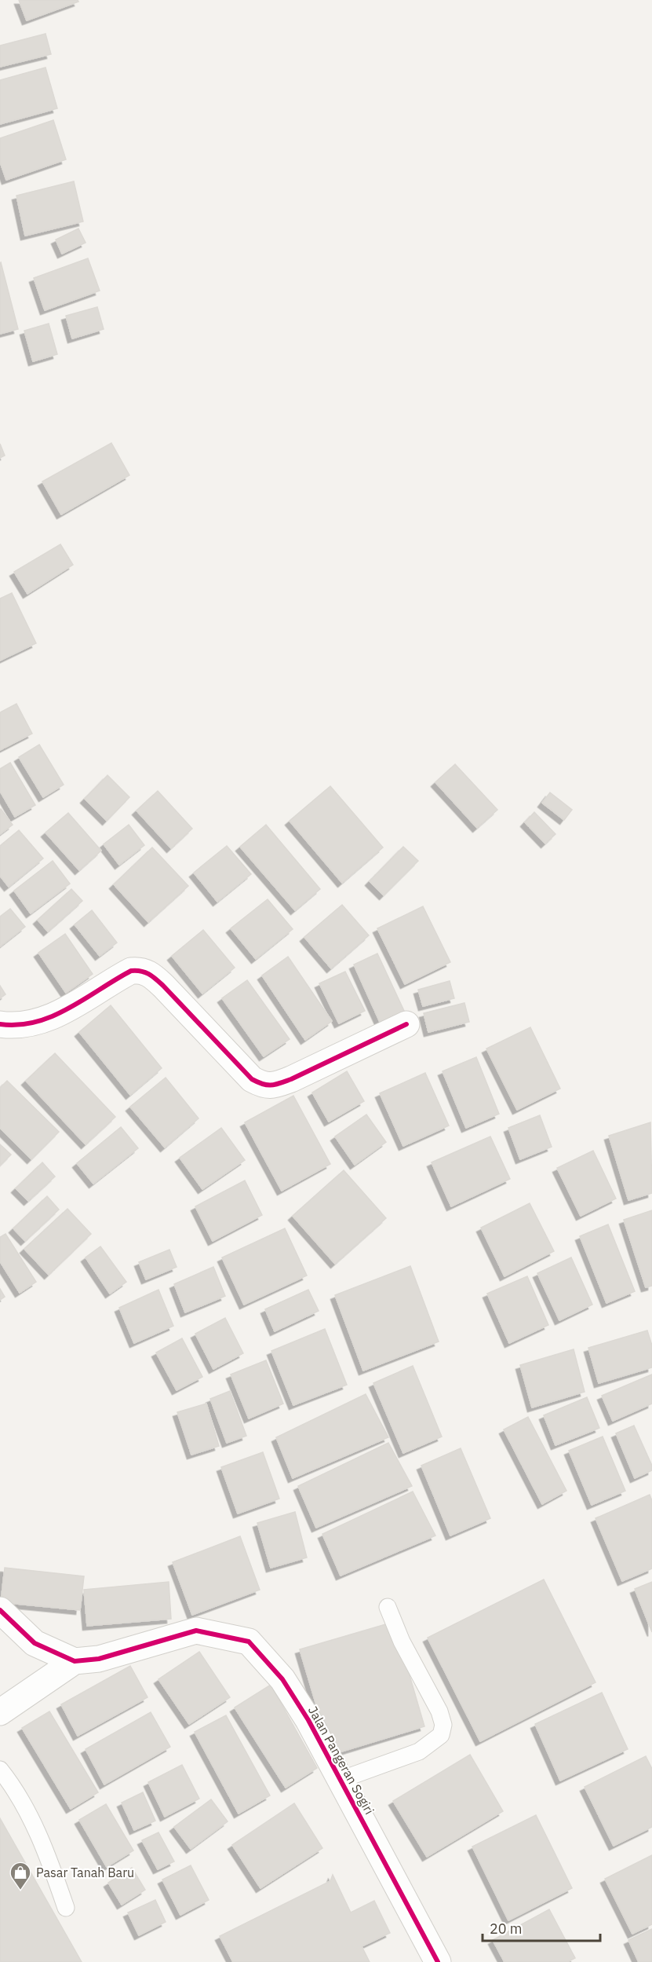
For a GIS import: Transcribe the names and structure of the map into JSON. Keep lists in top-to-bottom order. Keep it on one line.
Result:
{"streets":{"street":["Jalan Pangeran Sogiri"]},"places":{"shop":["Pasar Tanah Baru"]},"scale_bar":"20 m"}
